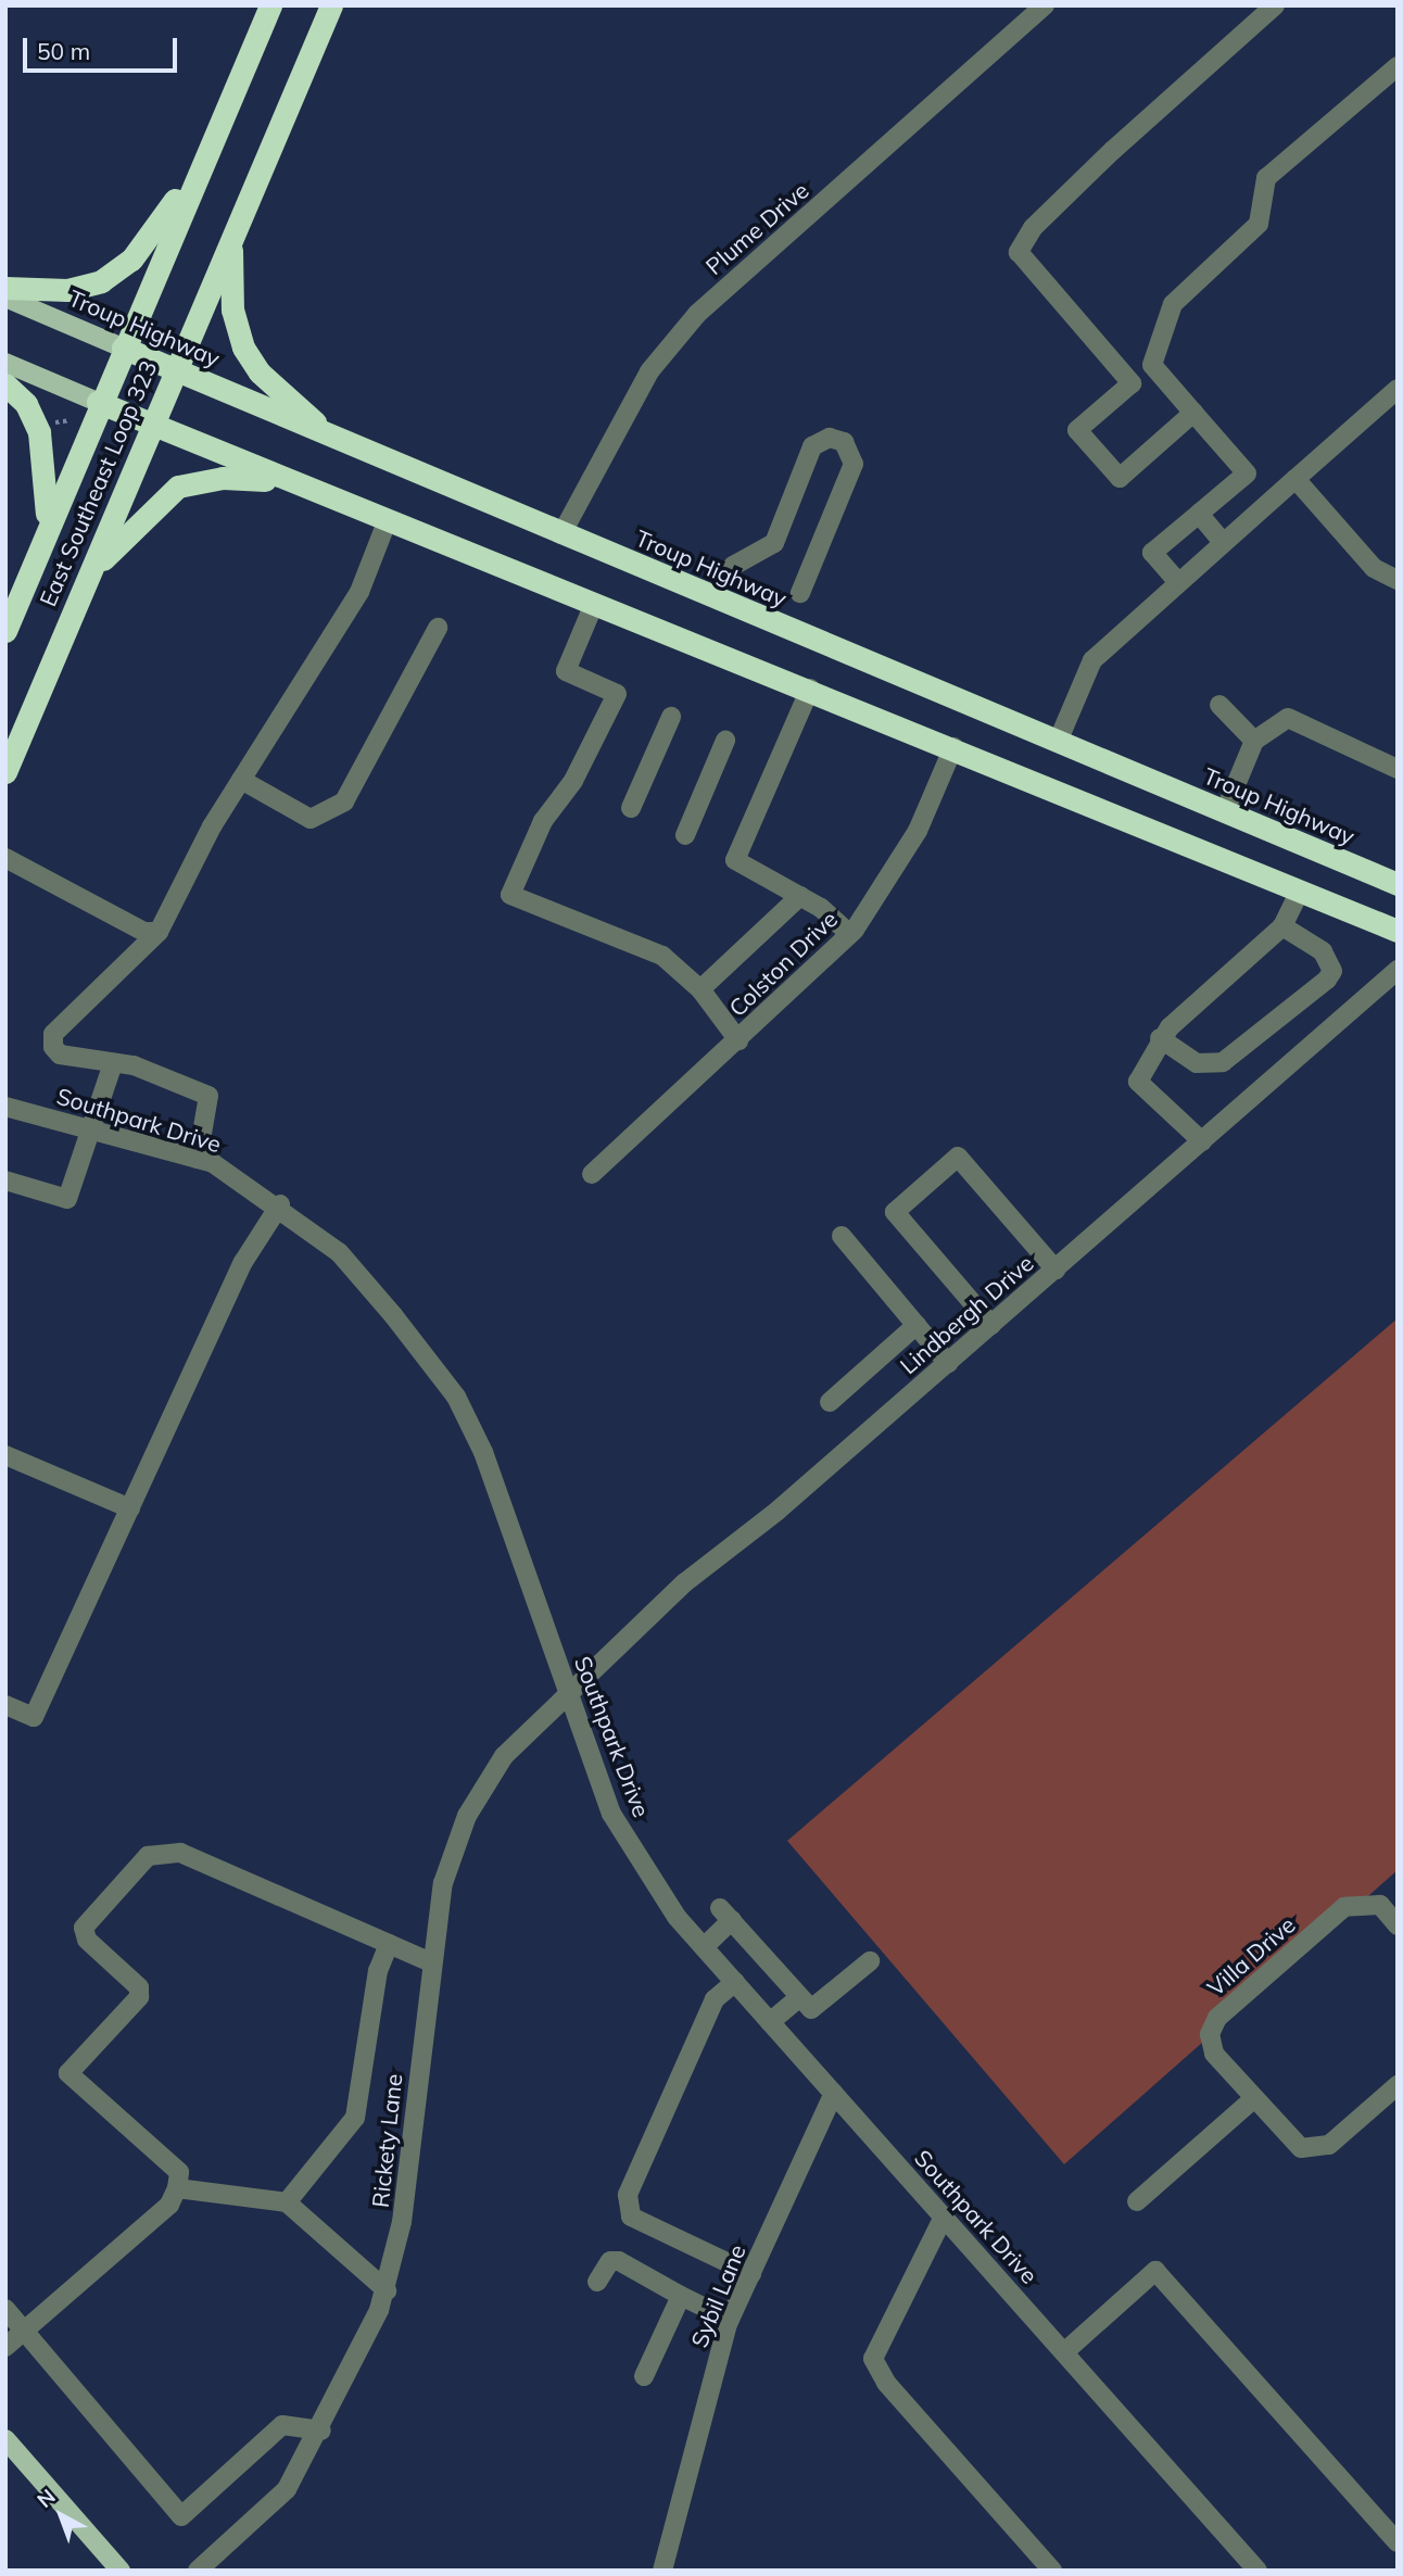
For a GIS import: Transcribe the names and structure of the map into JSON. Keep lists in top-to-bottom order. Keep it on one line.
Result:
{"streets":{"highway":["Troup Highway","East Southeast Loop 323"],"street":["Plume Drive","Colston Drive","Southpark Drive","Lindbergh Drive","Villa Drive","Rickety Lane","Sybil Lane"]},"crossings":[["Plume Drive","Troup Highway"],["Troup Highway","East Southeast Loop 323"],["Southpark Drive","Lindbergh Drive"],["Southpark Drive","Rickety Lane"],["Southpark Drive","Sybil Lane"],["Lindbergh Drive","Rickety Lane"]],"scale_bar":"50 m","north":"top left"}
